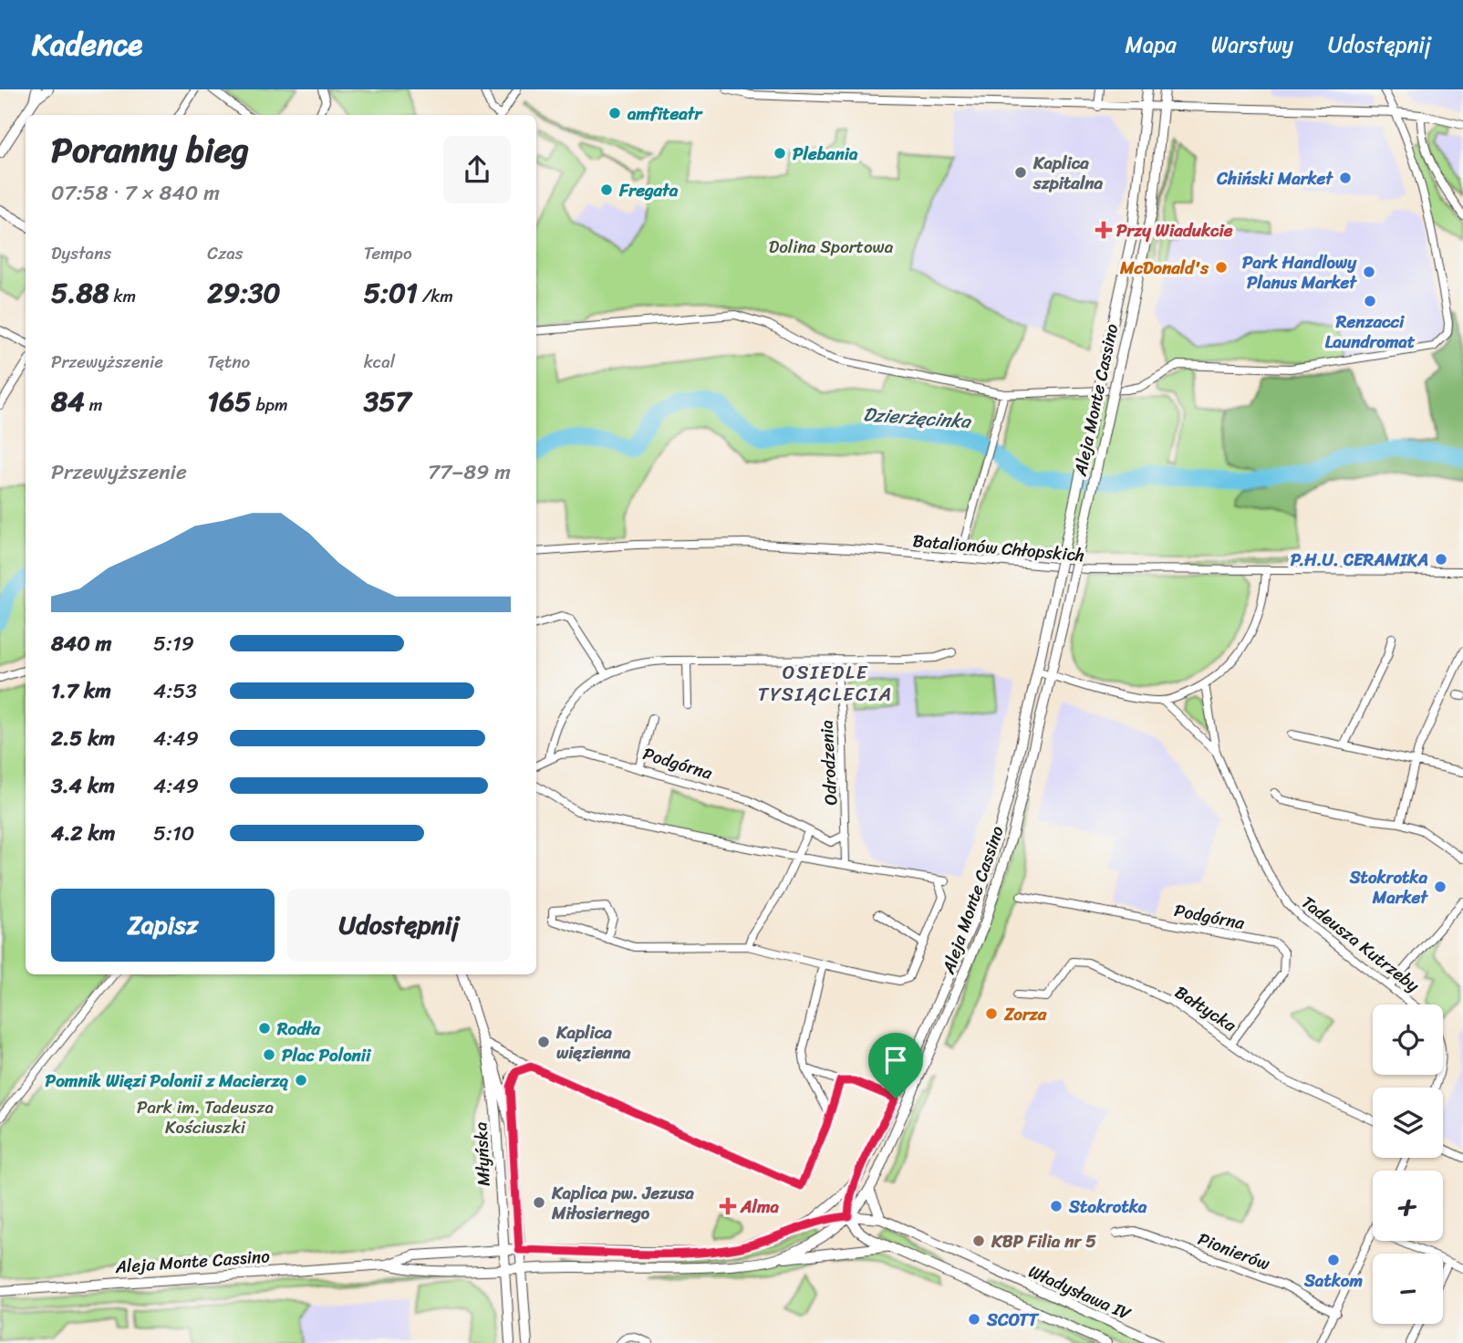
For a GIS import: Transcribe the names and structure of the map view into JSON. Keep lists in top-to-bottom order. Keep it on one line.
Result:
{"streets":{"street":["Aleja Monte Cassino","Batalionów Chłopskich","Podgórna","Odrodzenia","Tadeusza Kutrzeby","Bałtycka","Młyńska","Pionierów","Władysława IV"]},"crossings":[["Aleja Monte Cassino","Młyńska"],["Aleja Monte Cassino","Władysława IV"],["Podgórna","Odrodzenia"],["Podgórna","Bałtycka"]],"districts":["OSIEDLE TYSIĄCLECIA"],"water":["Dzierżęcinka"],"parks":["Dolina Sportowa","Park im. Tadeusza Kościuszki"],"places":{"other":["amfiteatr","Plebania","Kaplica szpitalna","Chiński Market","Fregata","McDonald's","Park Handlowy Planus Market","Renzacci Laundromat","P.H.U. CERAMIKA","Stokrotka Market","Zorza","Rodła","Kaplica więzienna","Plac Polonii","Pomnik Więzi Polonii z Macierzą","Kaplica pw. Jezusa Miłosiernego","Stokrotka","KBP Filia nr 5","Satkom","SCOTT"],"health":["Przy Wiadukcie","Alma"]},"page":{"header":"Kadence","nav":["Mapa","Warstwy","Udostępnij"],"heading":["Poranny bieg","07:58 · 7 × 840 m"],"stats":[["Dystans","5.88 km"],["Czas","29:30"],["Tempo","5:01 /km"],["Przewyższenie","84 m"],["Tętno","165 bpm"],["kcal","357"]],"chart":["Przewyższenie","77–89 m"],"list":[{"name":"840 m","note":"5:19"},{"name":"1.7 km","note":"4:53"},{"name":"2.5 km","note":"4:49"},{"name":"3.4 km","note":"4:49"},{"name":"4.2 km","note":"5:10"}],"buttons":["Zapisz","Udostępnij"],"map_buttons":["+","−"]}}
